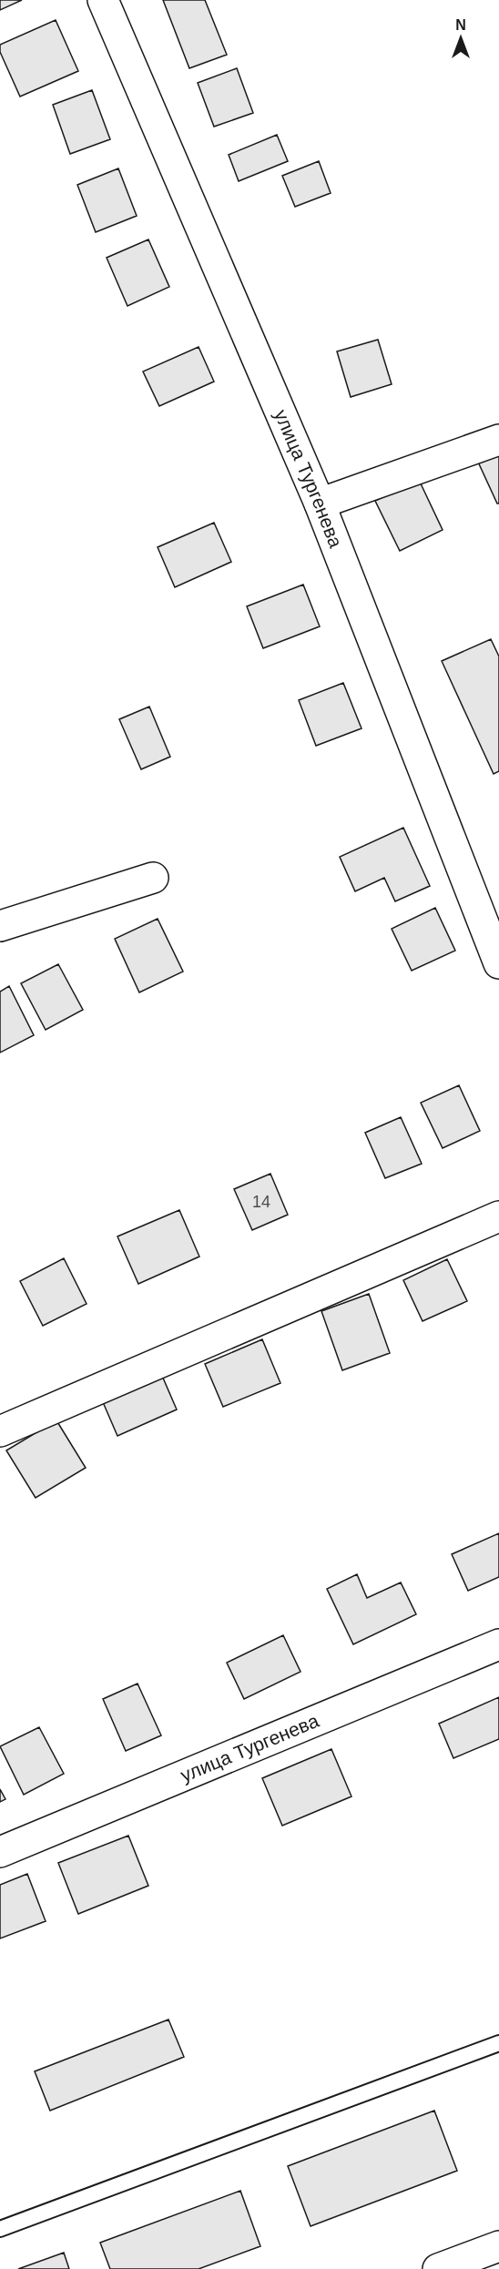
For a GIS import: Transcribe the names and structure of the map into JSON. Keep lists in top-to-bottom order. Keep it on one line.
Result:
{"streets":{"street":["улица Тургенева"]},"house_numbers":["14"],"north":"top"}
